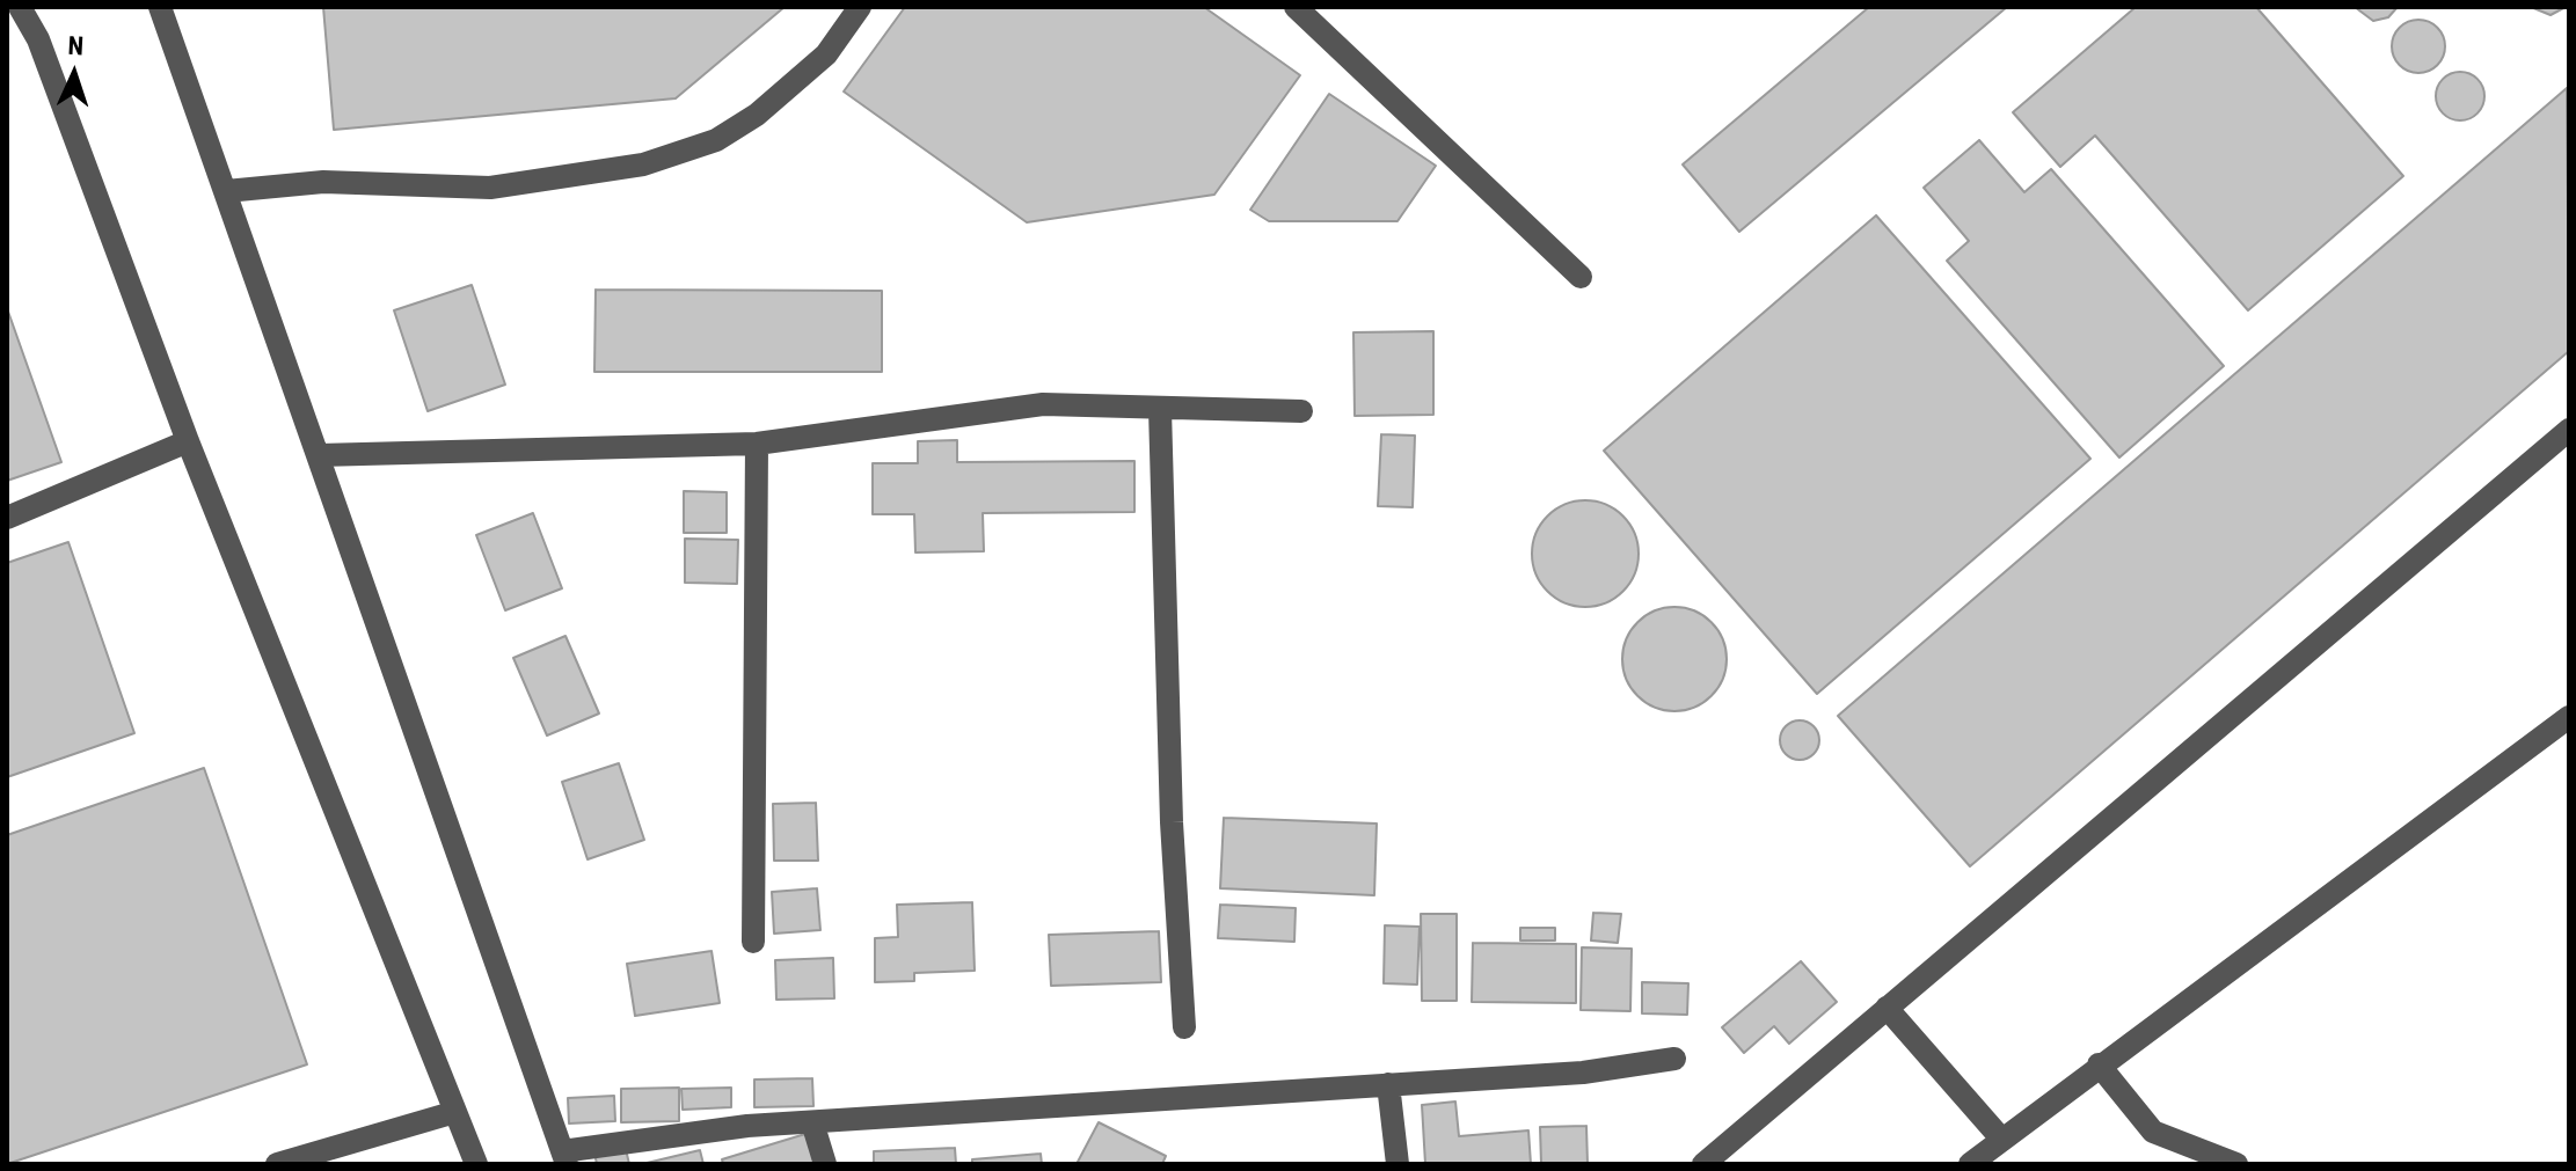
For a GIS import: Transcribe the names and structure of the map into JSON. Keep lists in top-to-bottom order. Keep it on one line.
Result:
{"north":"top"}
